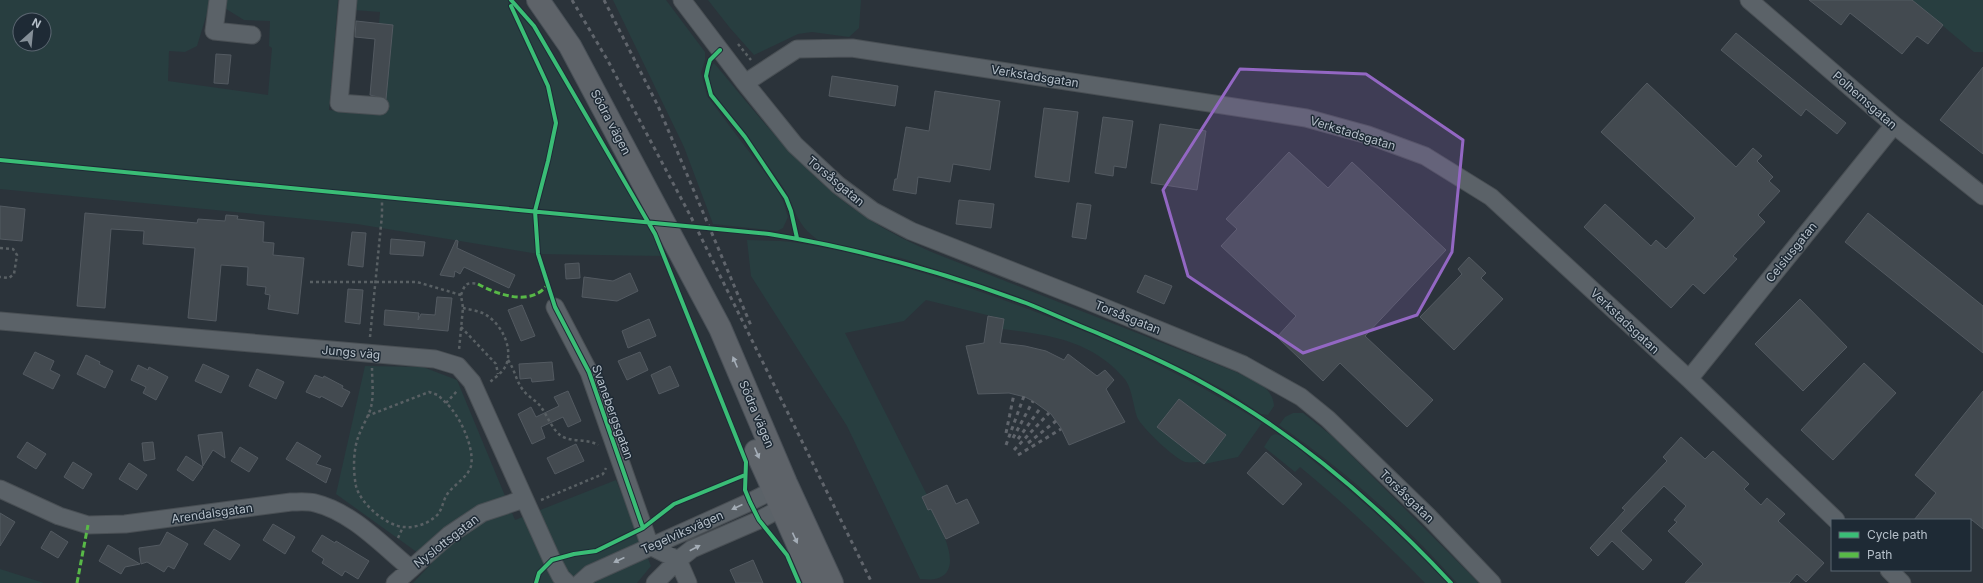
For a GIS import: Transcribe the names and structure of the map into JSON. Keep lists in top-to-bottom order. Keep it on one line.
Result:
{"streets":{"main road":["Södra vägen"],"street":["Verkstadsgatan","Polhemsgatan","Torsåsgatan","Celsiusgatan","Jungs väg","Svanebergsgatan","Arendalsgatan","Tegelviksvägen","Nyslottsgatan"]},"crossings":[["Verkstadsgatan","Torsåsgatan"],["Verkstadsgatan","Celsiusgatan"],["Polhemsgatan","Celsiusgatan"],["Södra vägen","Tegelviksvägen"],["Jungs väg","Nyslottsgatan"],["Svanebergsgatan","Tegelviksvägen"],["Arendalsgatan","Nyslottsgatan"]],"legend":["Cycle path","Path"],"north":"top right"}
